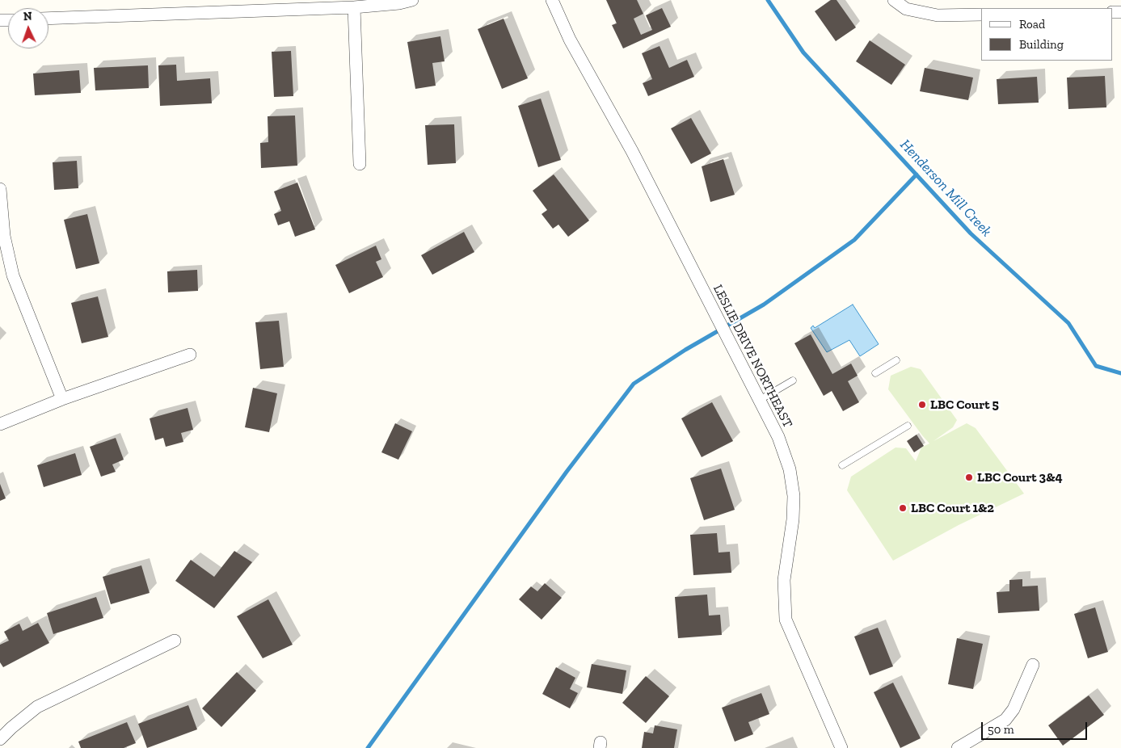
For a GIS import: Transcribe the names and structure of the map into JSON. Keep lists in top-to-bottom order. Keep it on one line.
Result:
{"streets":{"street":["LESLIE DRIVE NORTHEAST"]},"water":["Henderson Mill Creek"],"places":["LBC Court 5","LBC Court 3&4","LBC Court 1&2"],"legend":["Road","Building"],"scale_bar":"50 m","north":"top"}
